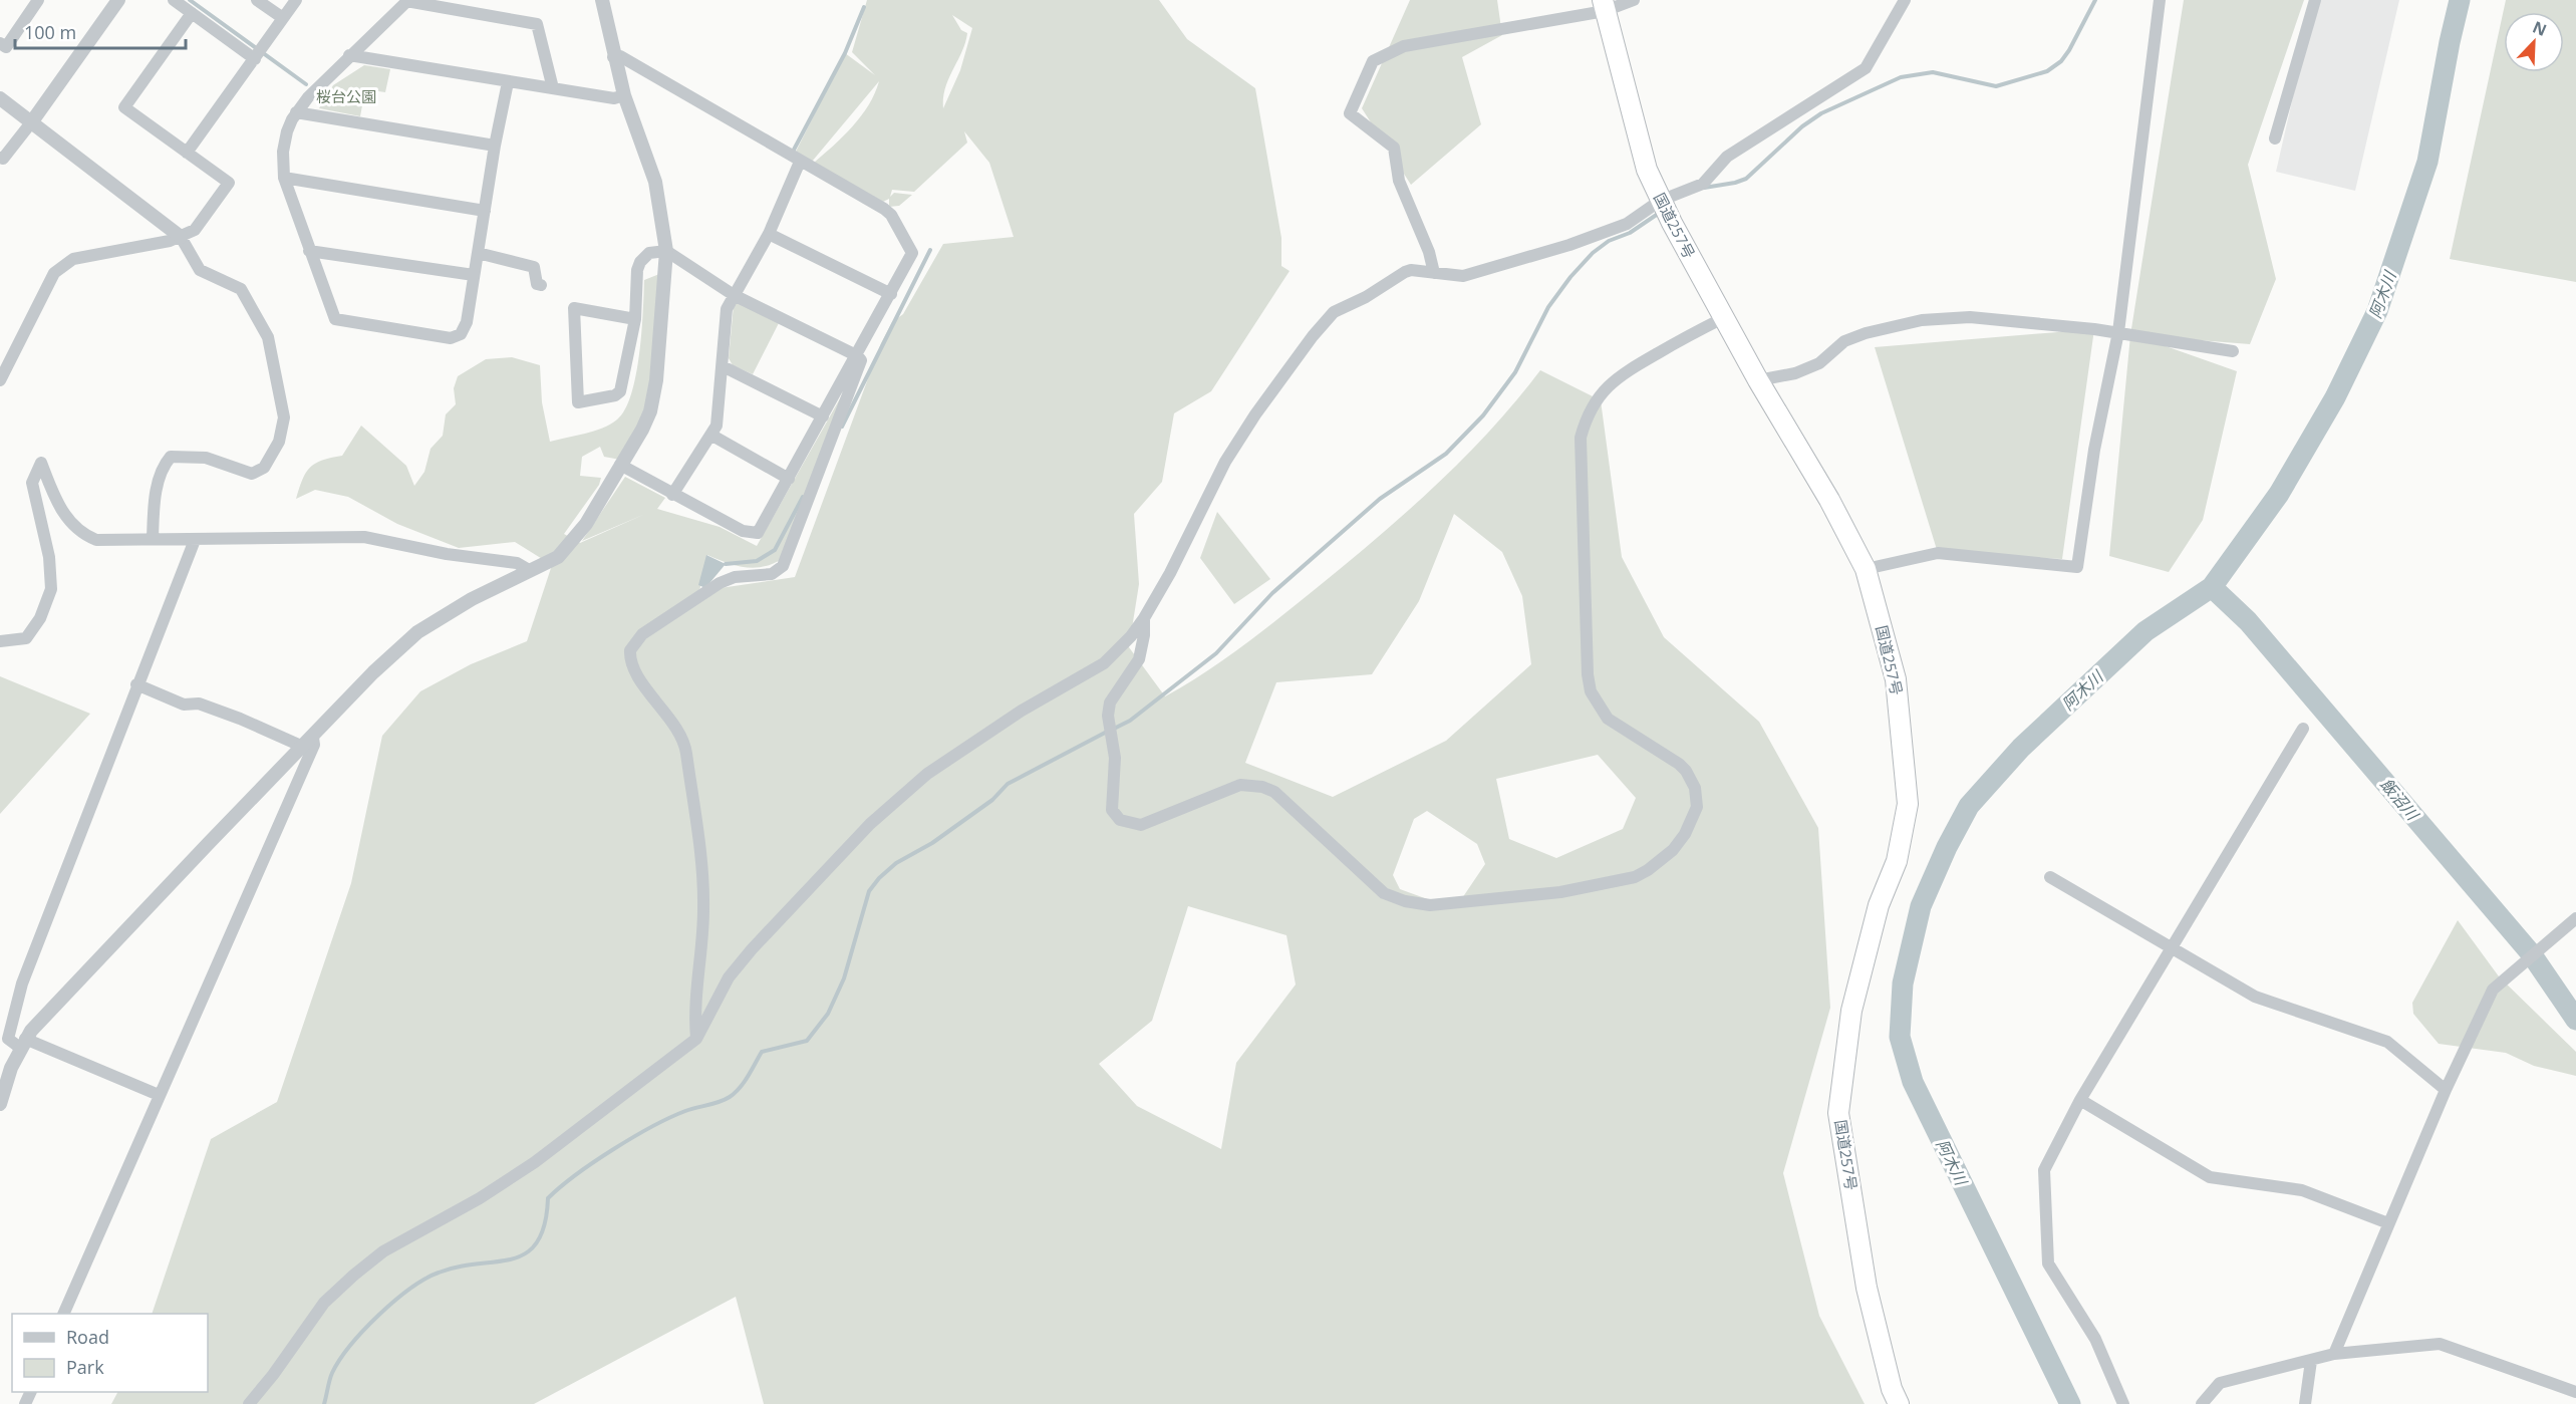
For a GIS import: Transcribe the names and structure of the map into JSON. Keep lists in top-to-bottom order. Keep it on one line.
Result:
{"streets":{"highway":["国道257号"]},"water":["阿木川","飯沼川"],"parks":["桜台公園"],"legend":["Road","Park"],"scale_bar":"100 m","north":"top right"}
